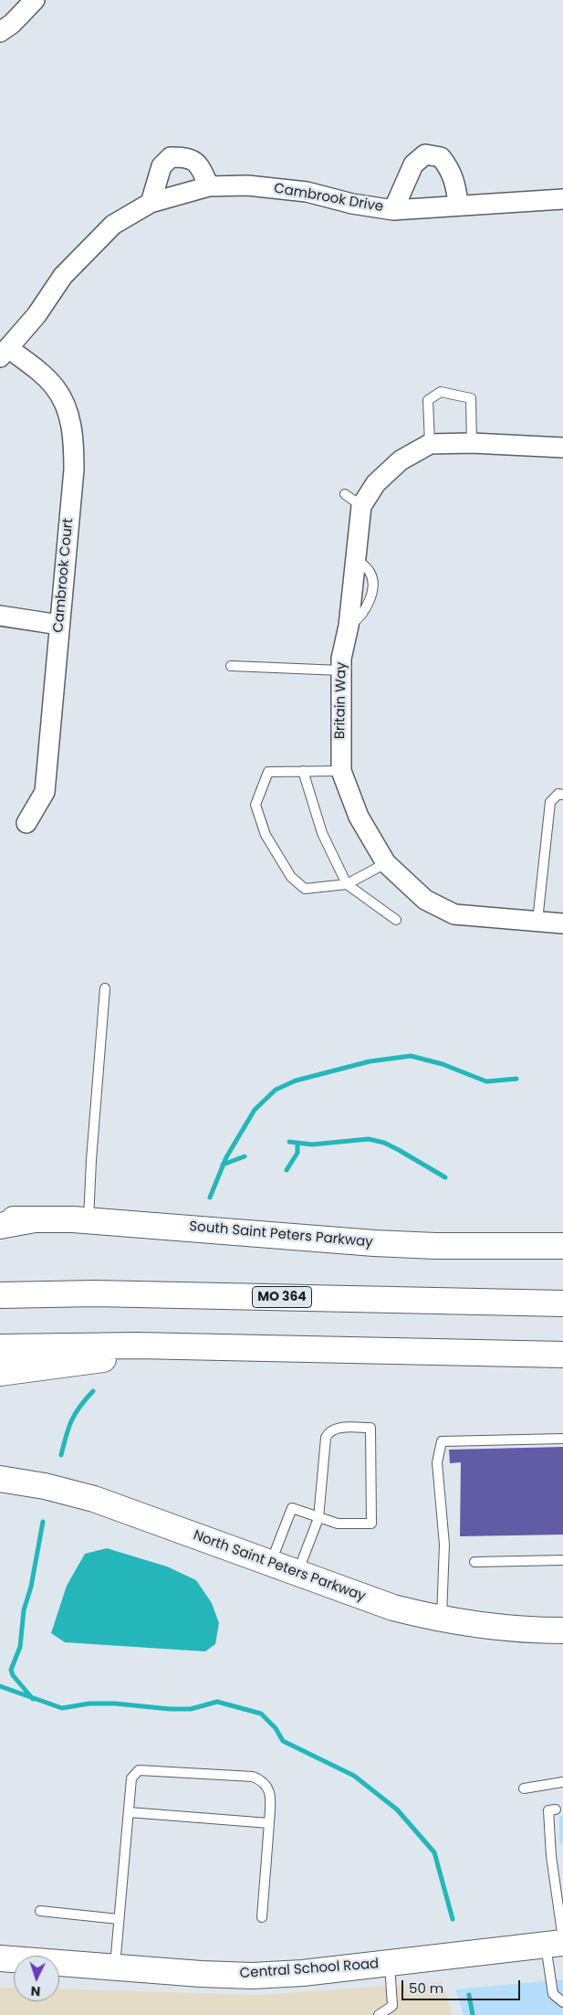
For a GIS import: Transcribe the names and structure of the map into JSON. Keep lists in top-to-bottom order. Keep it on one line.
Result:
{"streets":{"main road":["South Saint Peters Parkway","MO 364","North Saint Peters Parkway","Central School Road"],"street":["Cambrook Drive","Cambrook Court","Britain Way"]},"crossings":[["Cambrook Drive","Cambrook Court"]],"scale_bar":"50 m","north":"bottom"}
